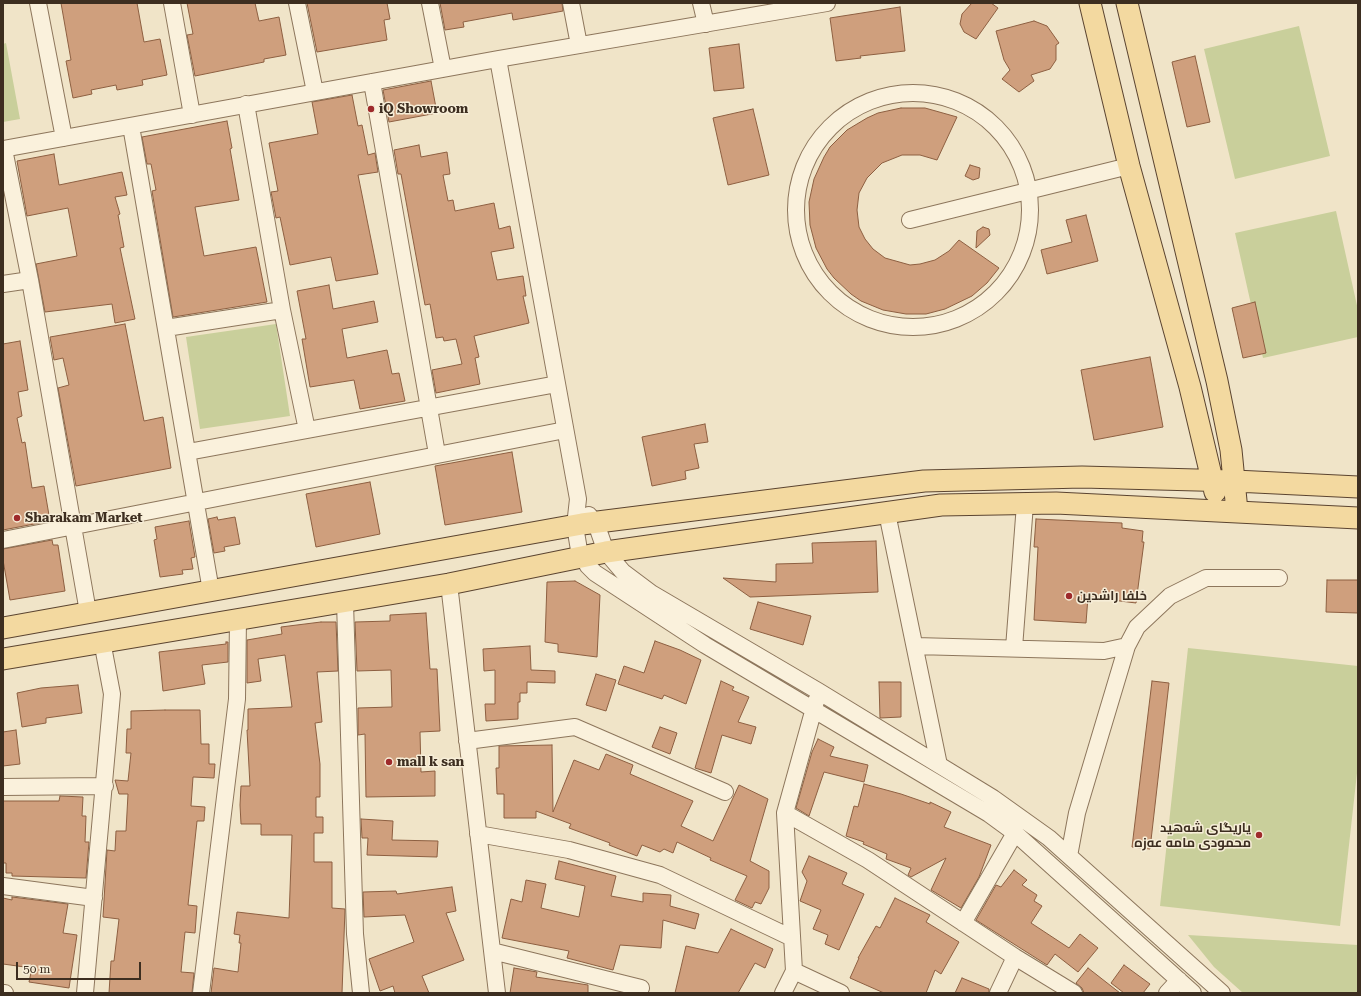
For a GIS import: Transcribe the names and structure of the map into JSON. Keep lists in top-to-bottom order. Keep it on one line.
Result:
{"places":["iQ Showroom","Sharakam Market","خلفا راشدين","mall k san","یاریگاى شه‌هید محمودى مامه‌ عه‌زه"],"scale_bar":"50 m"}
